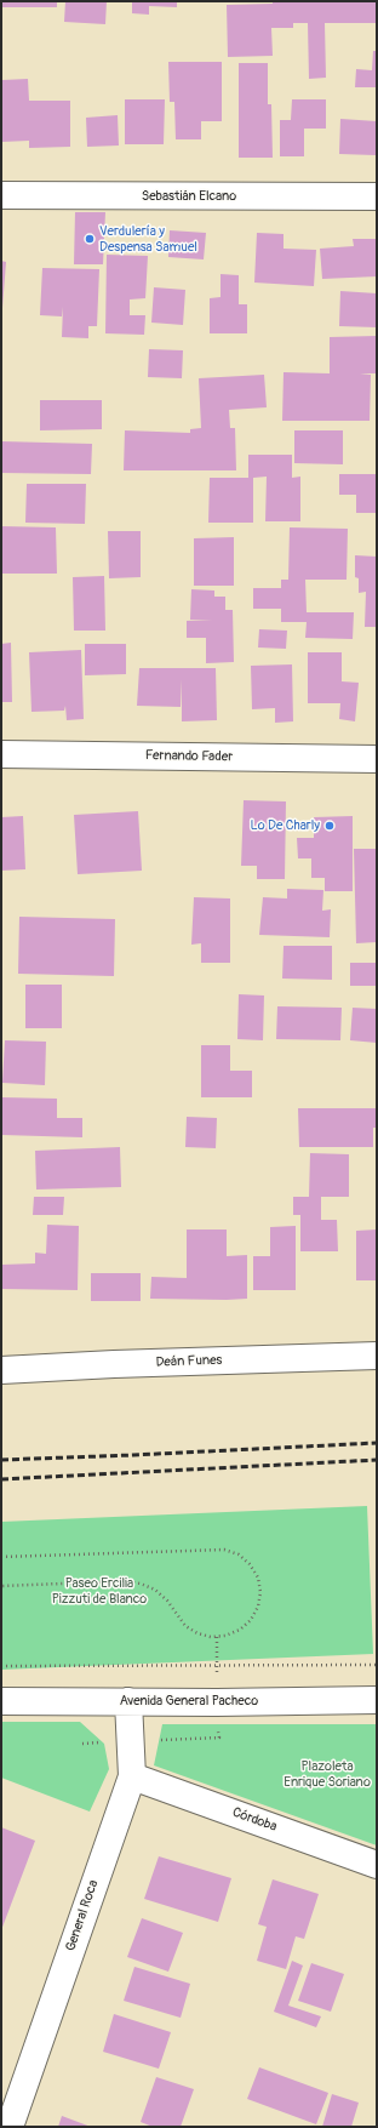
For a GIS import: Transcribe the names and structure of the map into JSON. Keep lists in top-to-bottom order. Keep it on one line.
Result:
{"streets":{"street":["Sebastián Elcano","Fernando Fader","Deán Funes","Avenida General Pacheco","Córdoba","General Roca"]},"crossings":[["Avenida General Pacheco","General Roca"],["Córdoba","General Roca"]],"parks":["Paseo Ercilia Pizzuti de Blanco","Plazoleta Enrique Soriano"],"places":["Verdulería y Despensa Samuel","Lo De Charly"]}
